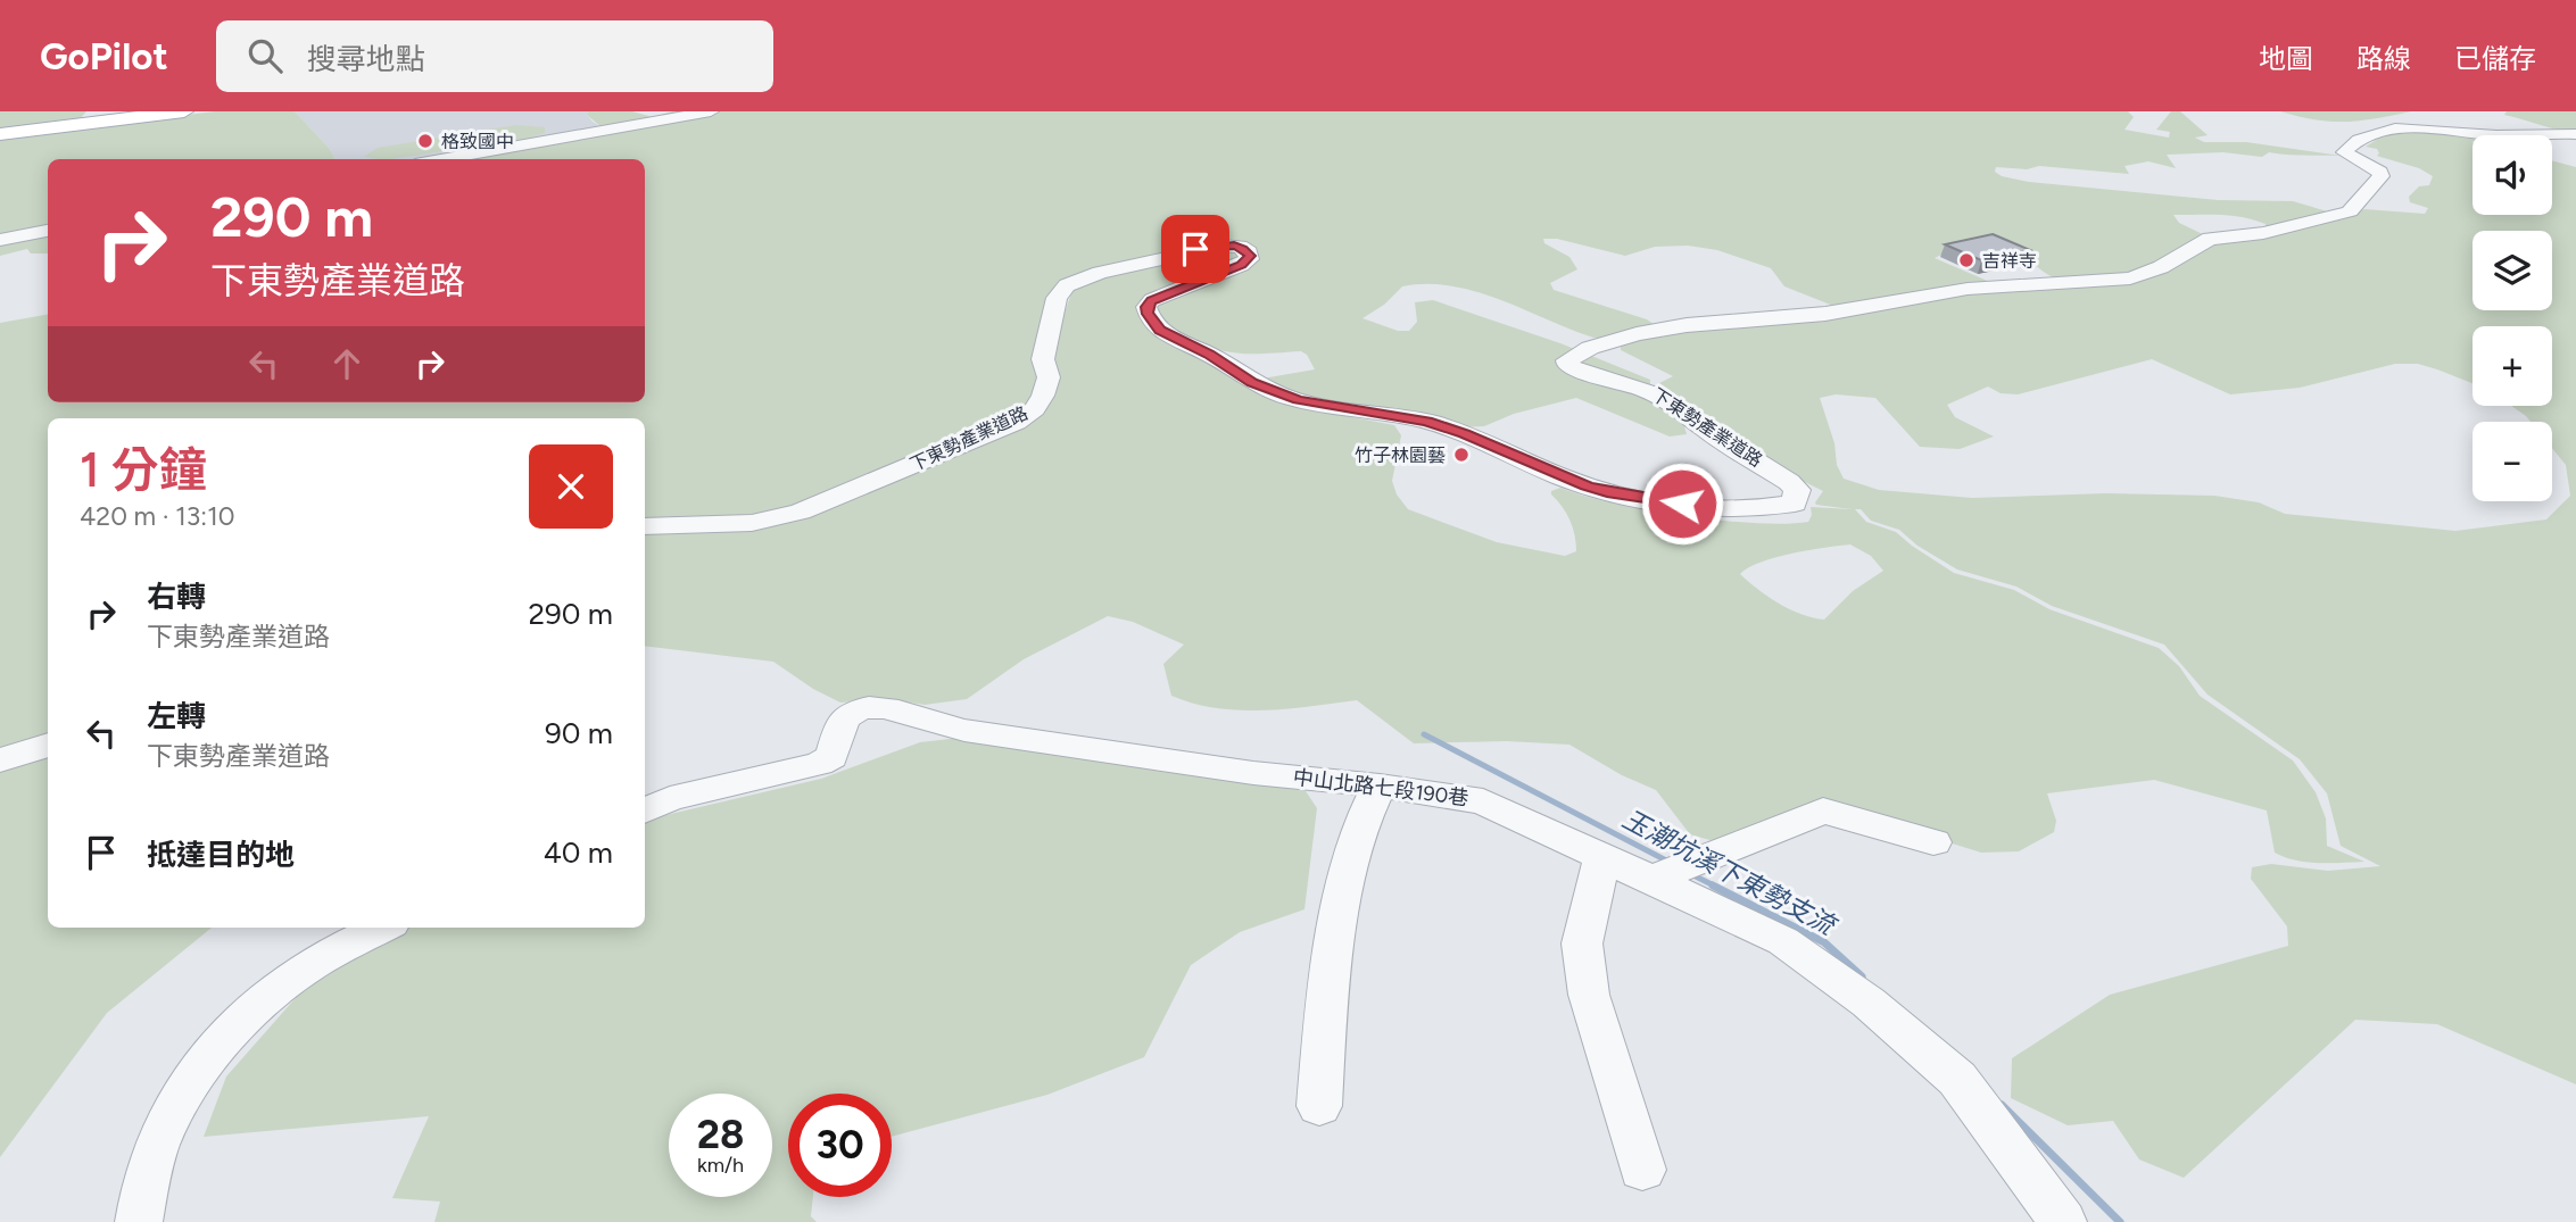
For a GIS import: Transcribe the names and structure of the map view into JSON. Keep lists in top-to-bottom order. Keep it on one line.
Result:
{"streets":{"street":["下東勢產業道路","中山北路七段190巷"]},"water":["玉潮坑溪下東勢支流"],"places":["格致國中","吉祥寺","竹子林園藝"],"page":{"header":"GoPilot","search":"搜尋地點","nav":["地圖","路線","已儲存"],"map_buttons":["+","−"],"turn":["290 m","下東勢產業道路"],"heading":["1 分鐘","420 m · 13:10"],"list":[{"name":"右轉","note":"下東勢產業道路","value":"290 m"},{"name":"左轉","note":"下東勢產業道路","value":"90 m"},{"name":"抵達目的地","value":"40 m"}],"speed":"28 km/h","limit":"30"}}
